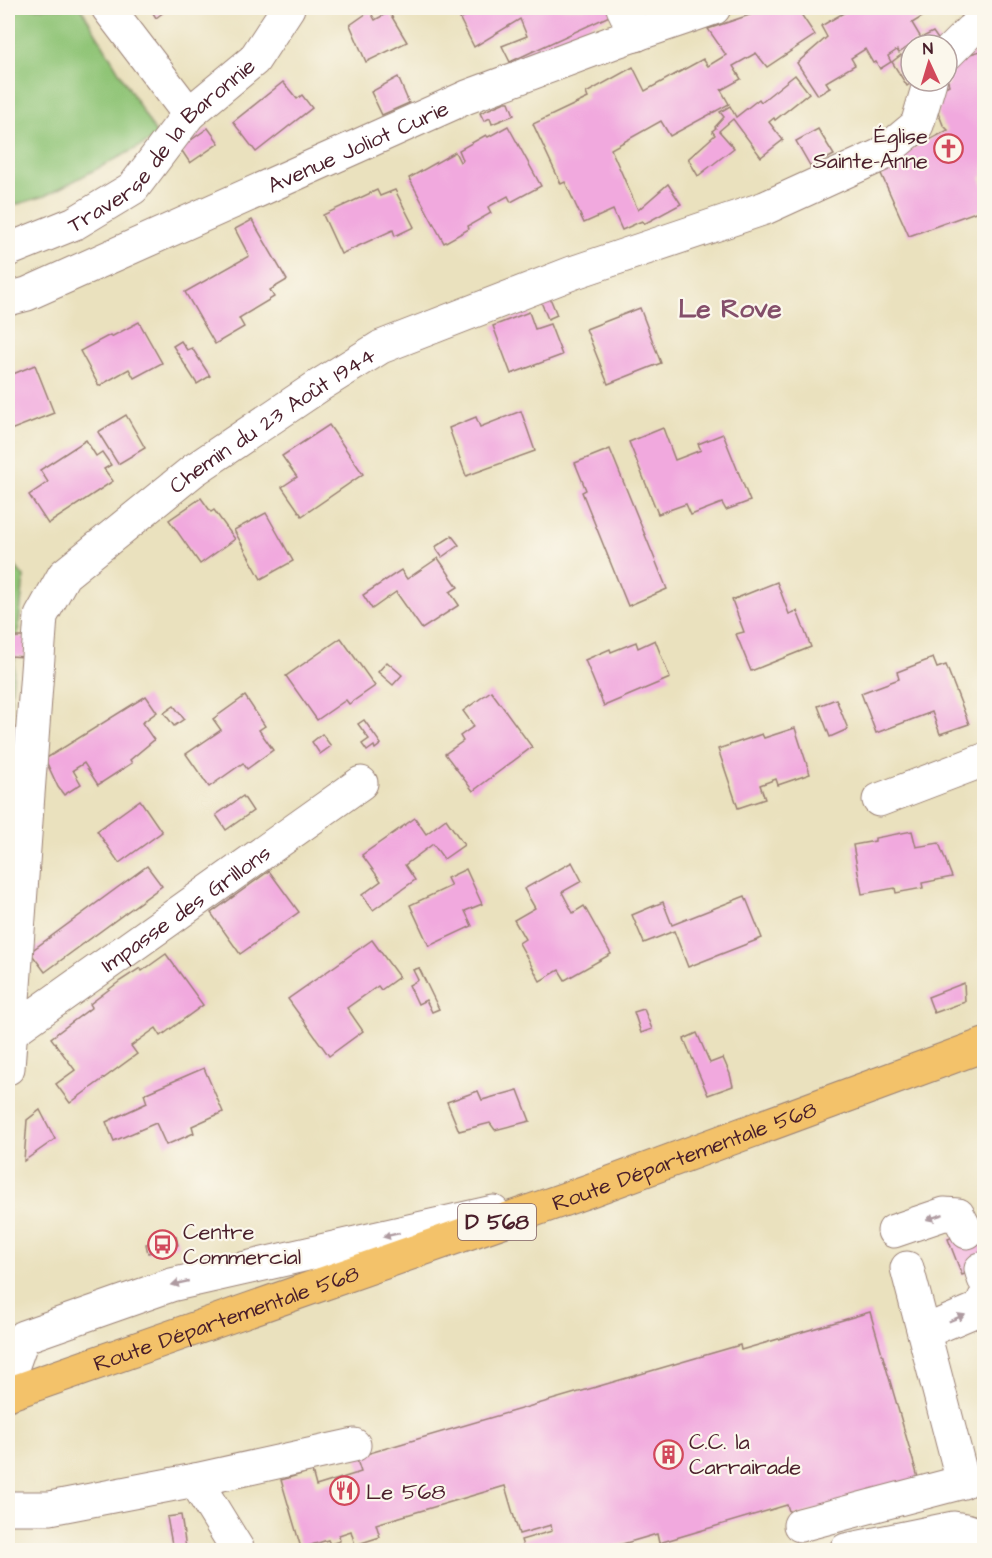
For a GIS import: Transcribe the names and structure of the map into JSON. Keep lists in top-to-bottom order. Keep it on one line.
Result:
{"streets":{"main road":["Route Départementale 568","D 568"],"street":["Traverse de la Baronnie","Avenue Joliot Curie","Chemin du 23 Août 1944","Impasse des Grillons"]},"crossings":[["Chemin du 23 Août 1944","Impasse des Grillons"]],"districts":["Le Rove"],"places":{"church":["Église Sainte-Anne"],"bus stop":["Centre Commercial"],"building":["C.C. la Carrairade"],"restaurant":["Le 568"]},"north":"top"}
